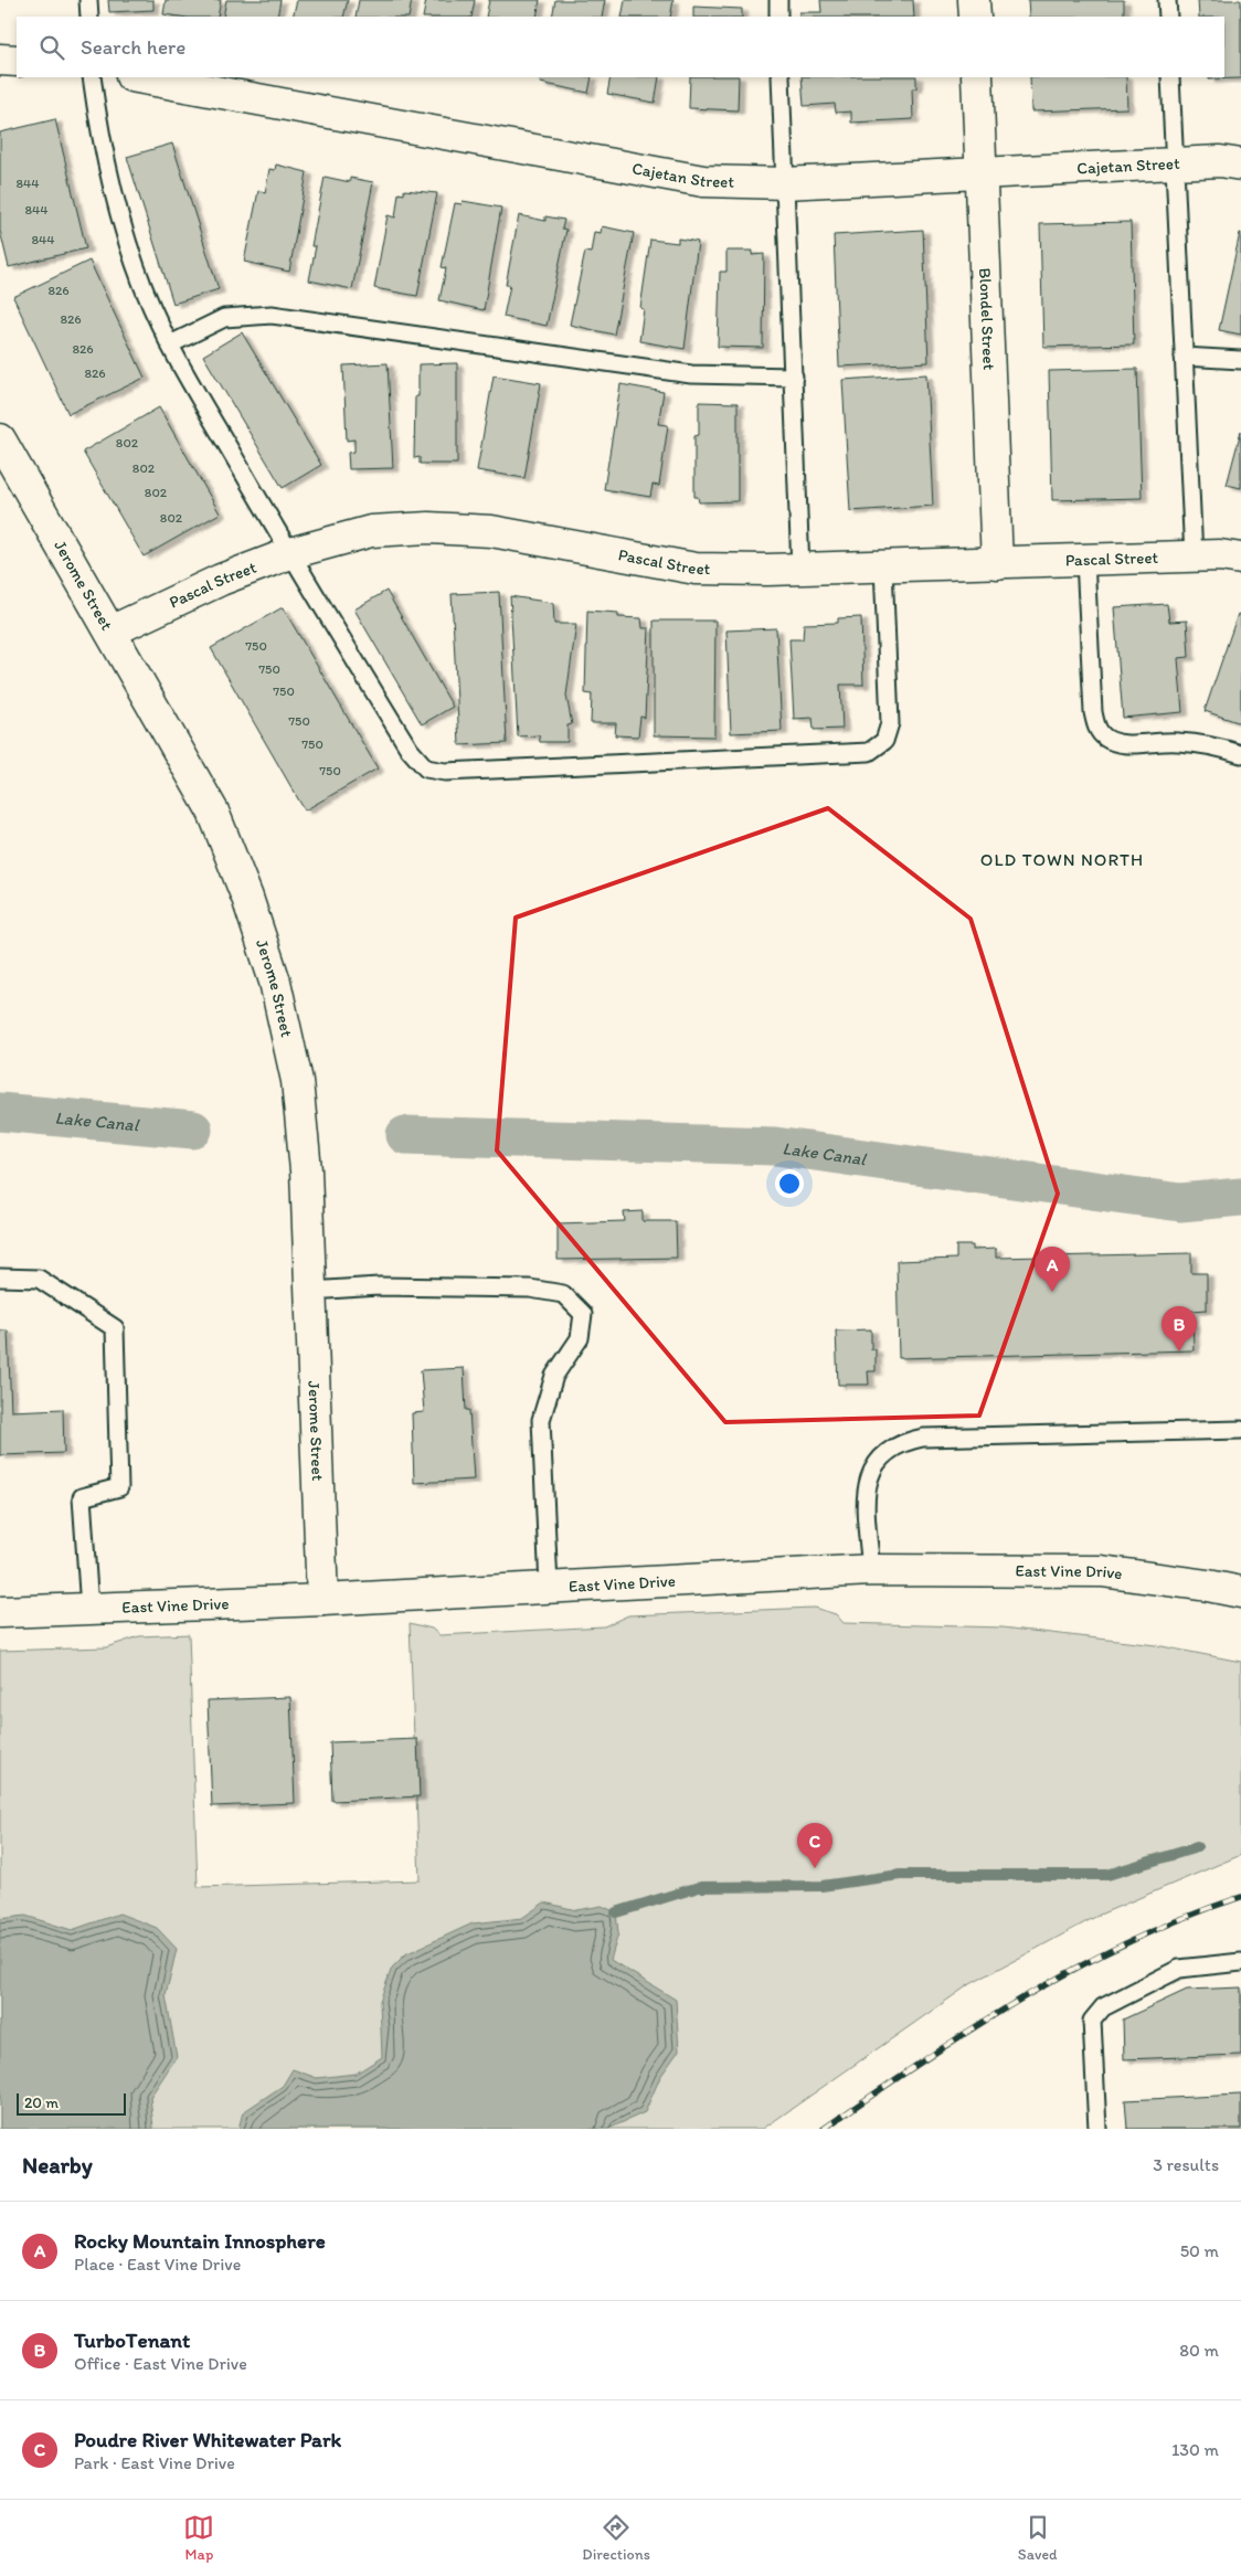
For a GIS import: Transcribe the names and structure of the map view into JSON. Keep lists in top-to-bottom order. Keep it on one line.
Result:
{"streets":{"street":["Cajetan Street","Blondel Street","Pascal Street","Jerome Street","East Vine Drive"]},"crossings":[["Cajetan Street","Blondel Street"],["Blondel Street","Pascal Street"],["Pascal Street","Jerome Street"],["Jerome Street","East Vine Drive"]],"districts":["OLD TOWN NORTH"],"water":["Lake Canal"],"house_numbers":["844","844","844","826","826","826","826","802","802","802","802","750","750","750","750","750","750"],"scale_bar":"20 m","page":{"search":"Search here","pins":["A","B","C"],"scale":"20 m","heading":["Nearby","3 results"],"list":[{"mark":"A","name":"Rocky Mountain Innosphere","note":"Place · East Vine Drive","value":"50 m"},{"mark":"B","name":"TurboTenant","note":"Office · East Vine Drive","value":"80 m"},{"mark":"C","name":"Poudre River Whitewater Park","note":"Park · East Vine Drive","value":"130 m"}],"nav":["Map","Directions","Saved"]}}
